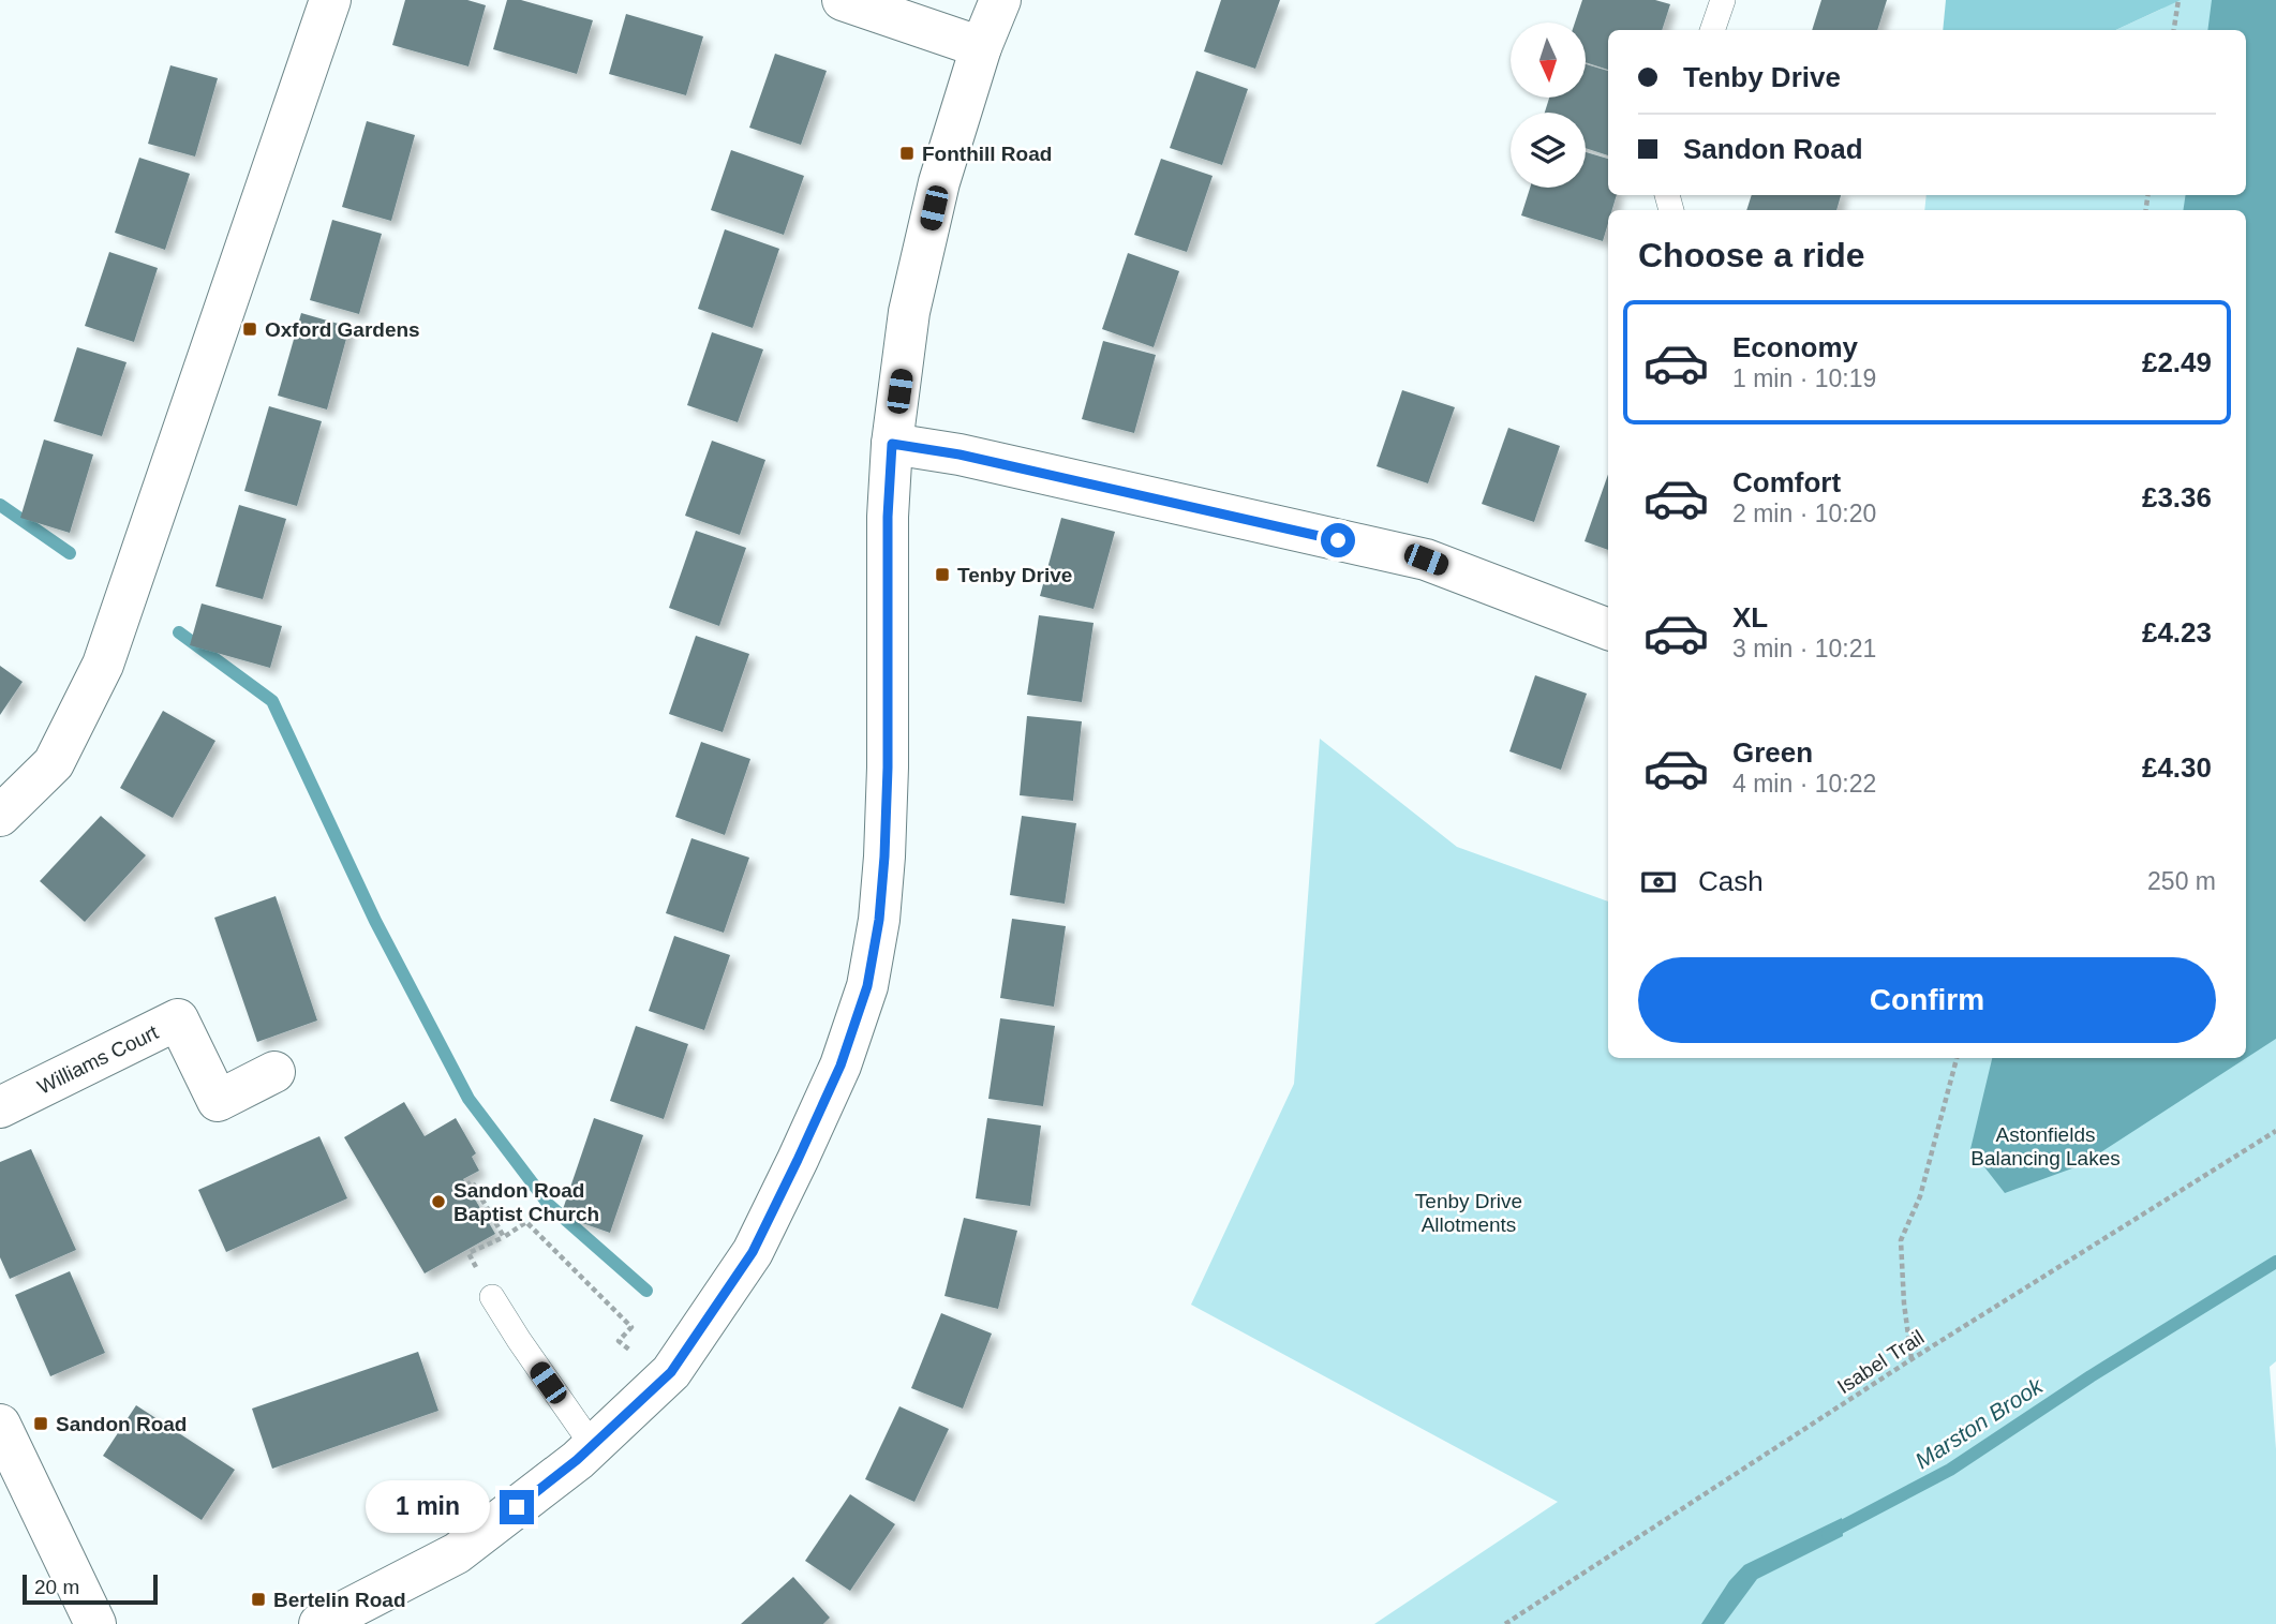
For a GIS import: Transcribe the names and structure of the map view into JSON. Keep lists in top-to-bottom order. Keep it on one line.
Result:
{"streets":{"street":["Williams Court"],"path":["Isabel Trail"]},"water":["Marston Brook"],"parks":["Astonfields Balancing Lakes","Tenby Drive Allotments"],"places":{"transit":["Fonthill Road","Oxford Gardens","Tenby Drive","Sandon Road","Bertelin Road"],"other":["Sandon Road Baptist Church"]},"scale_bar":"20 m","north":"bottom","page":{"banner":["Tenby Drive","Sandon Road"],"heading":"Choose a ride","list":[{"name":"Economy","note":"1 min · 10:19","value":"£2.49"},{"name":"Comfort","note":"2 min · 10:20","value":"£3.36"},{"name":"XL","note":"3 min · 10:21","value":"£4.23"},{"name":"Green","note":"4 min · 10:22","value":"£4.30"}],"pay":["Cash","250 m"],"buttons":"Confirm","bubble":"1 min","scale":"20 m"}}
